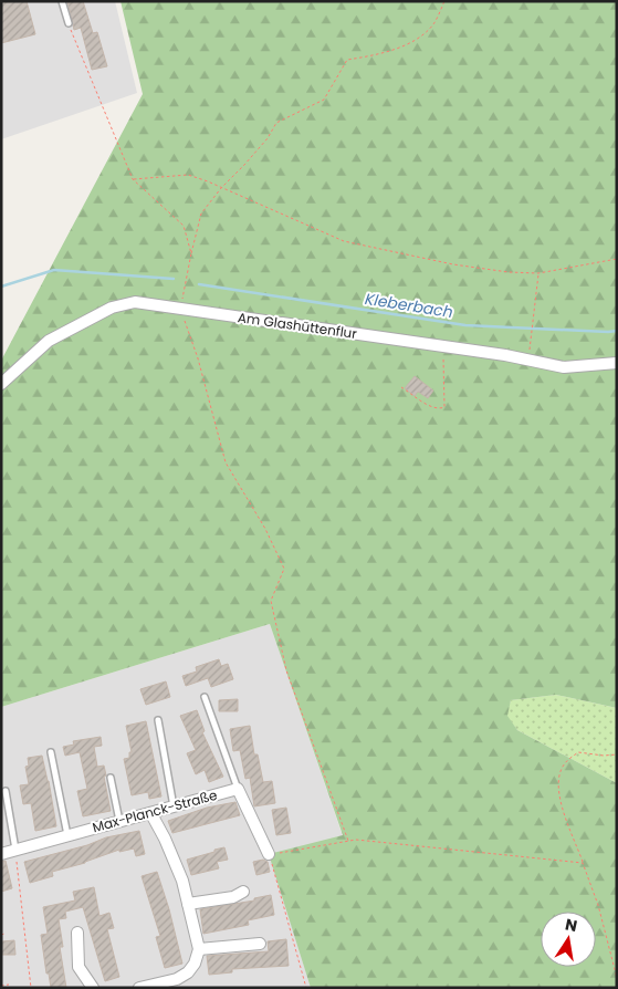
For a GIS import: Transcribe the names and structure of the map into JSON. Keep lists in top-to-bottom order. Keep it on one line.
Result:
{"streets":{"street":["Am Glashüttenflur","Max-Planck-Straße"]},"water":["Kleberbach"],"north":"top"}
